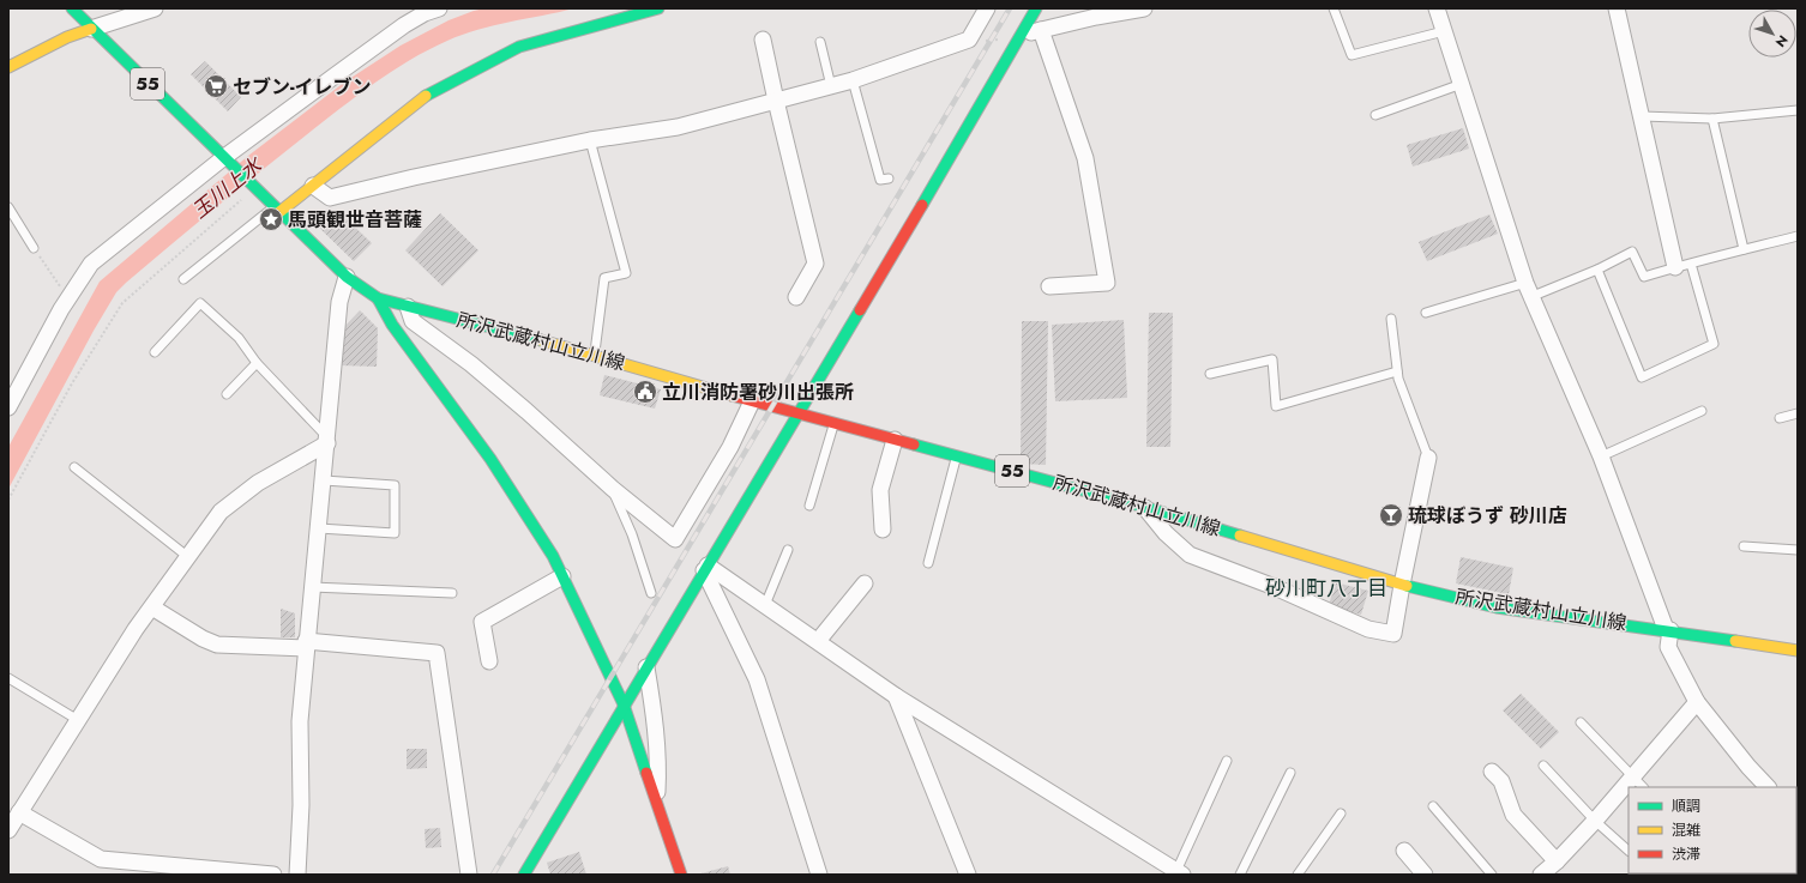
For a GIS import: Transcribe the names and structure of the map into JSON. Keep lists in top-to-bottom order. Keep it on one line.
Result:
{"streets":{"street":["55","所沢武蔵村山立川線"]},"crossings":[["55","所沢武蔵村山立川線"]],"districts":["砂川町八丁目"],"water":["玉川上水"],"places":{"supermarket":["セブン-イレブン"],"place":["馬頭観世音菩薩"],"public building":["立川消防署砂川出張所"],"bar":["琉球ぼうず 砂川店"]},"legend":["順調","混雑","渋滞"],"north":"bottom right"}
